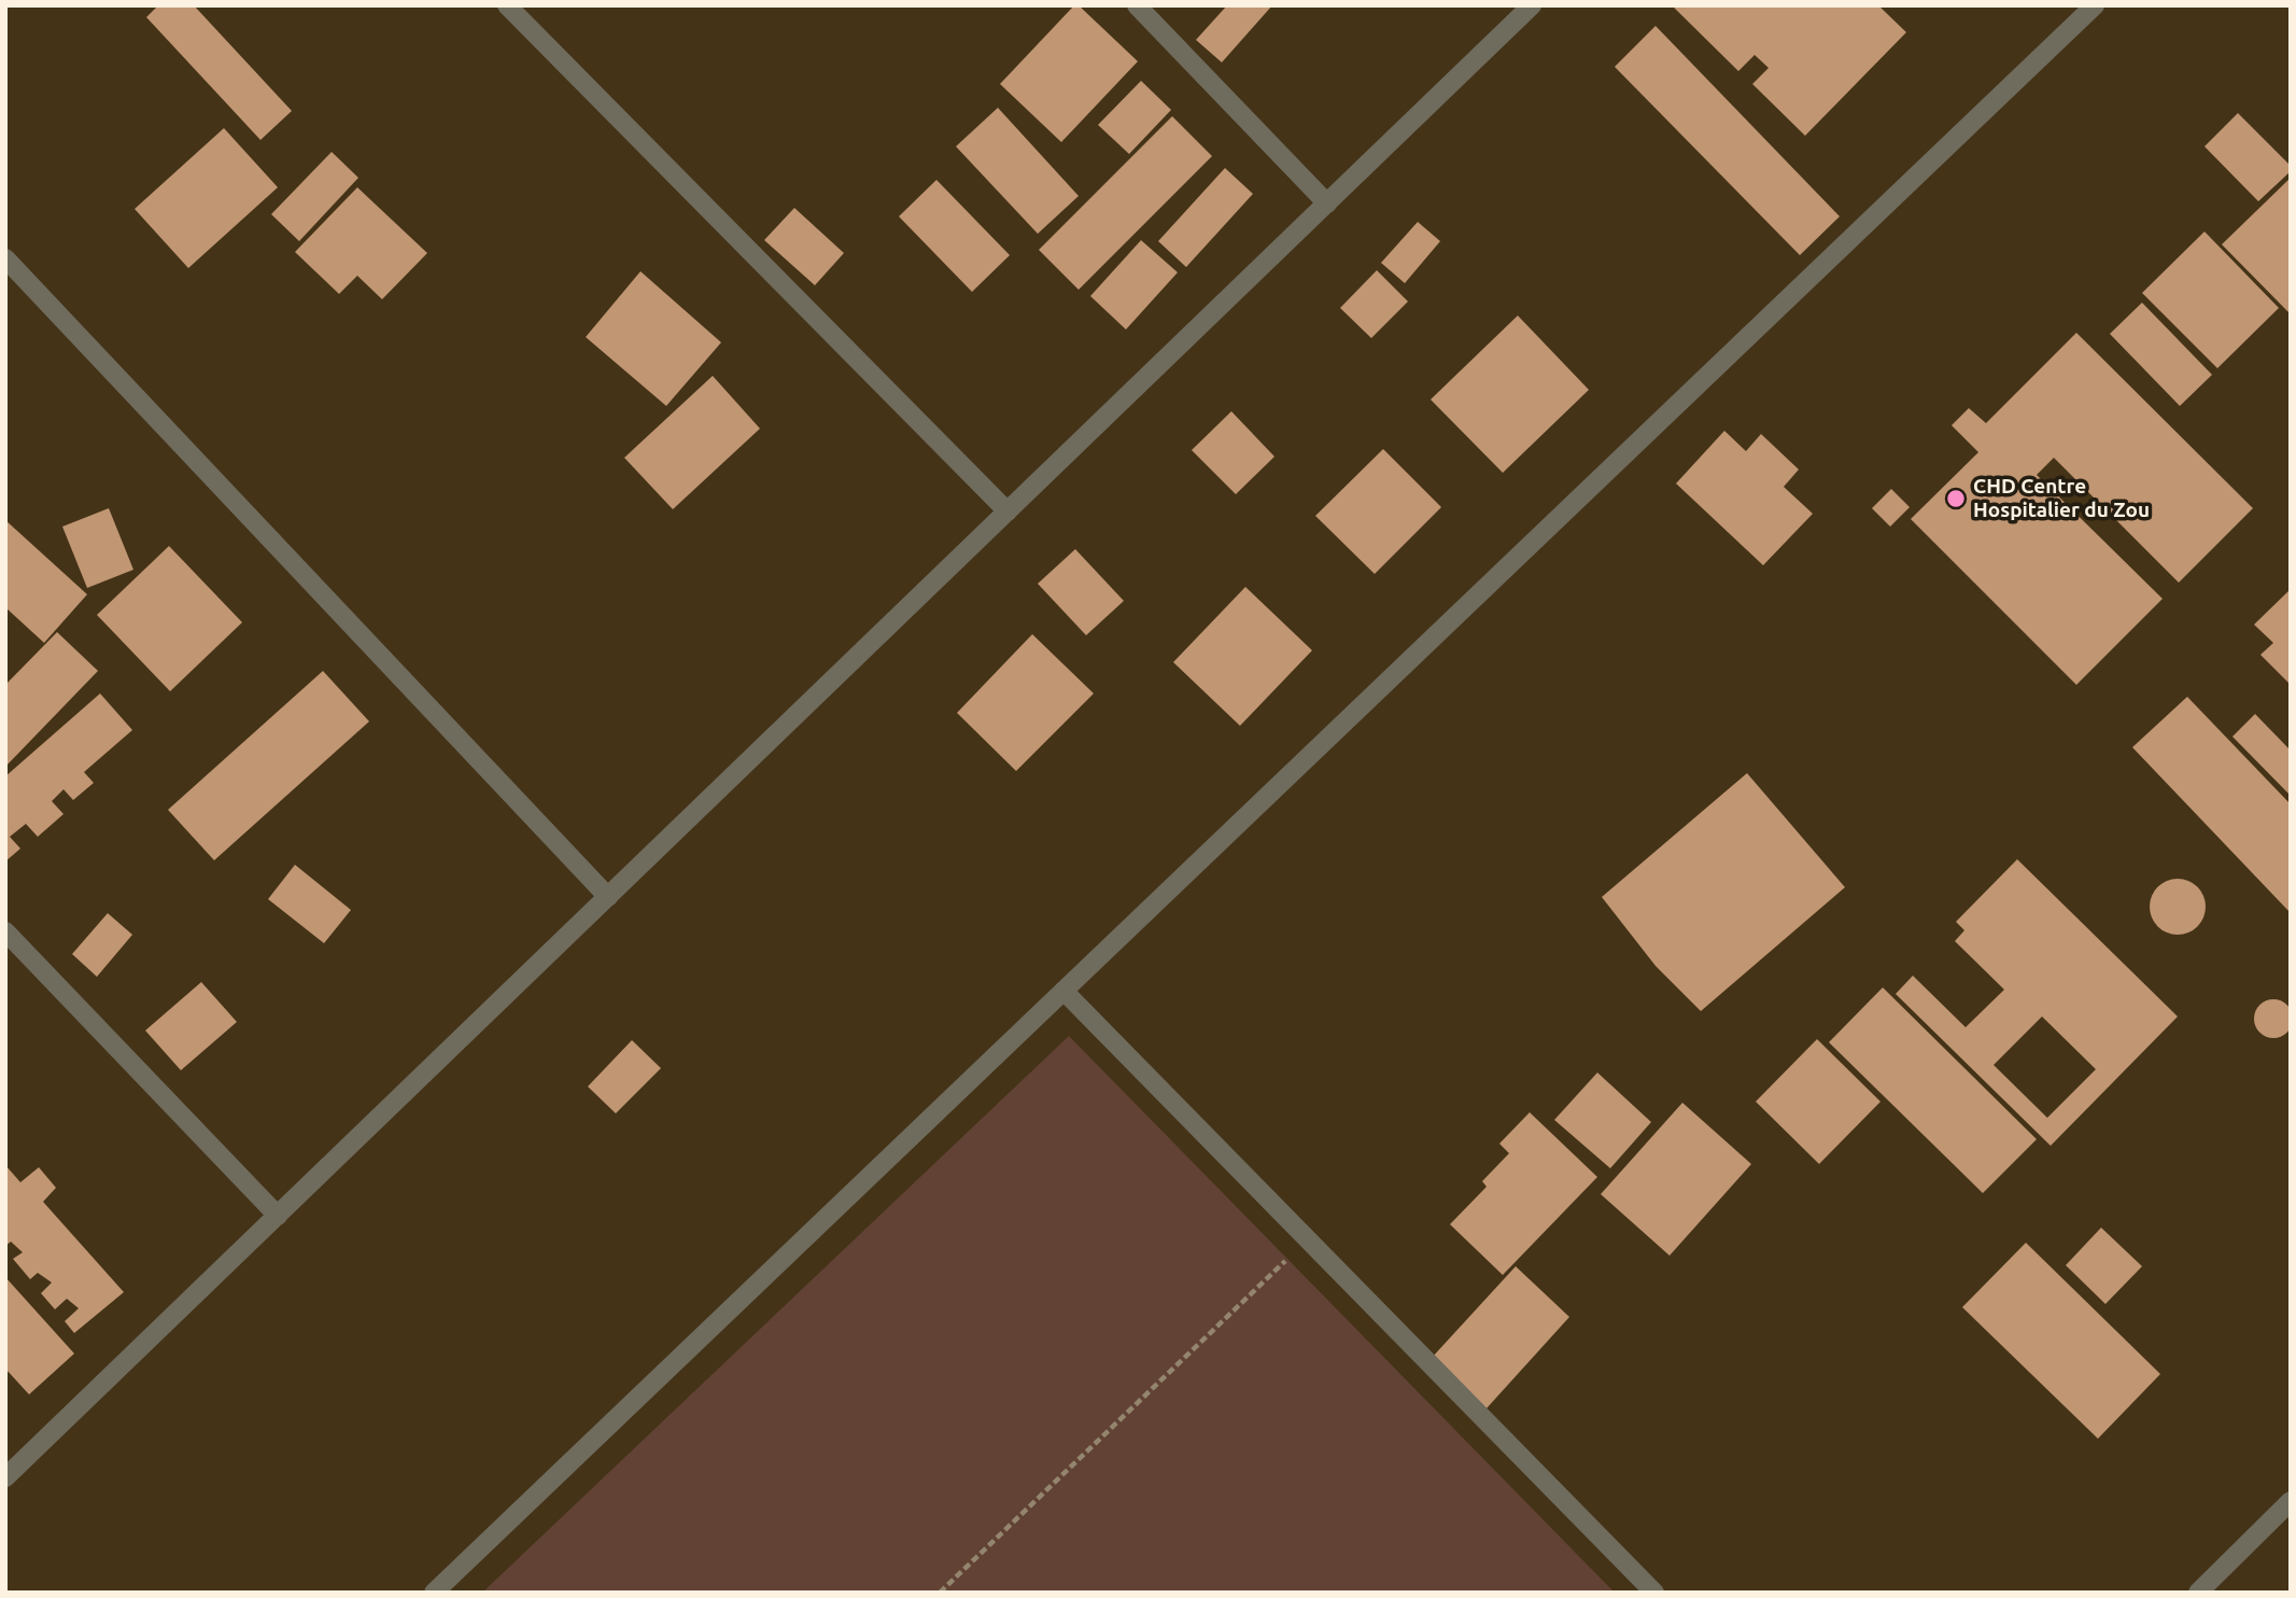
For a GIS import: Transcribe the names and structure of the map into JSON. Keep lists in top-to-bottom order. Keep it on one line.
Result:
{"places":["CHD Centre Hospitalier du Zou"]}
